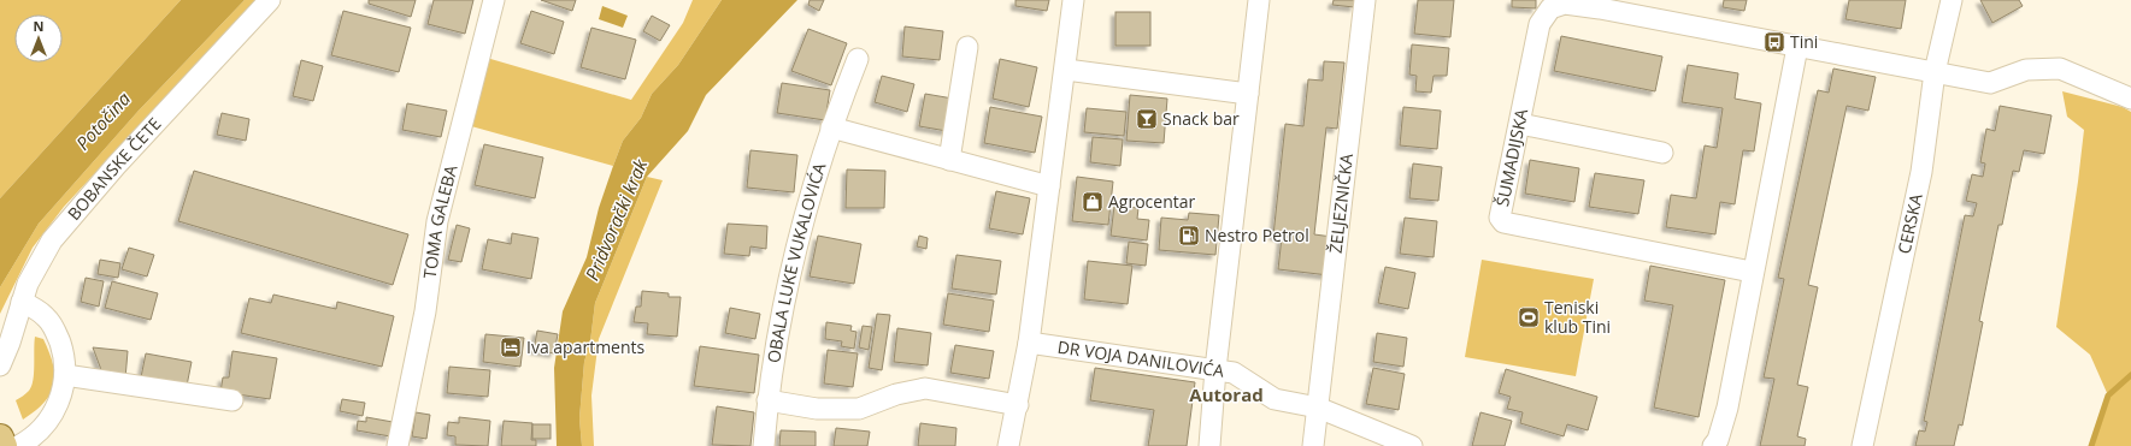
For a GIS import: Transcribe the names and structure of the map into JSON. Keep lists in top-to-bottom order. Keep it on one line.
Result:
{"streets":{"street":["ŠUMADIJSKA","BOBANSKE ČETE","ŽELJEZNIČKA","TOMA GALEBA","CERSKA","OBALA LUKE VUKALOVIĆA","DR VOJA DANILOVIĆA"]},"crossings":[["ŠUMADIJSKA","CERSKA"],["ŽELJEZNIČKA","DR VOJA DANILOVIĆA"]],"districts":["Autorad"],"water":["Potočina","Pridvorački krak"],"places":{"bus stop":["Tini"],"bar":["Snack bar"],"shop":["Agrocentar"],"fuel station":["Nestro Petrol"],"sports":["Teniski klub Tini"],"hotel":["Iva apartments"]},"north":"top"}
